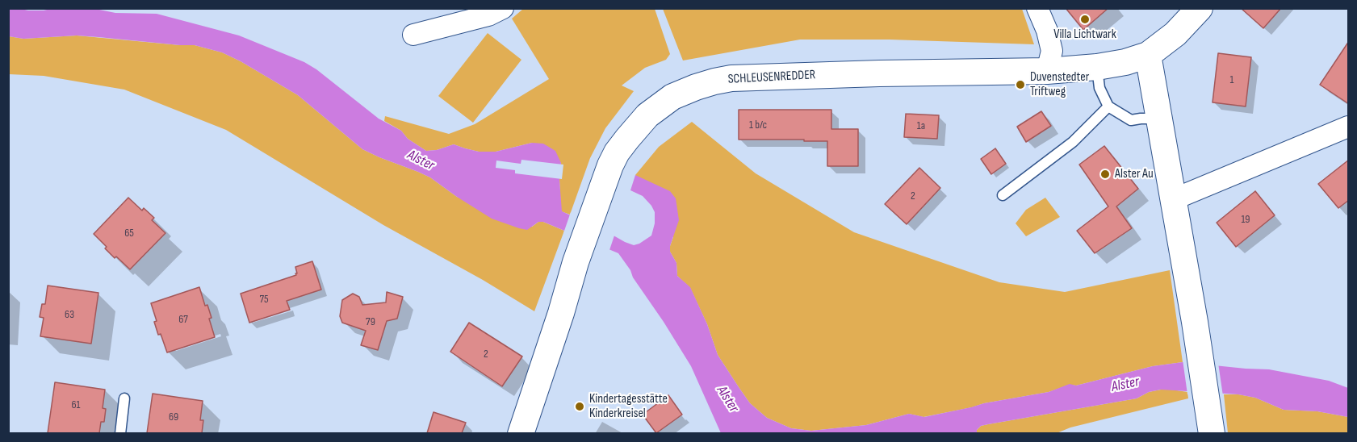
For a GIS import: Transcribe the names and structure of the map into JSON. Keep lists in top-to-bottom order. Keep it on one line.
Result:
{"streets":{"street":["SCHLEUSENREDDER"]},"water":["Alster"],"places":["Villa Lichtwark","Duvenstedter Triftweg","Alster Au","Kindertagesstätte Kinderkreisel"],"house_numbers":["1","1 b/c","1a","2","19","65","75","63","67","79","2","61","69"]}
